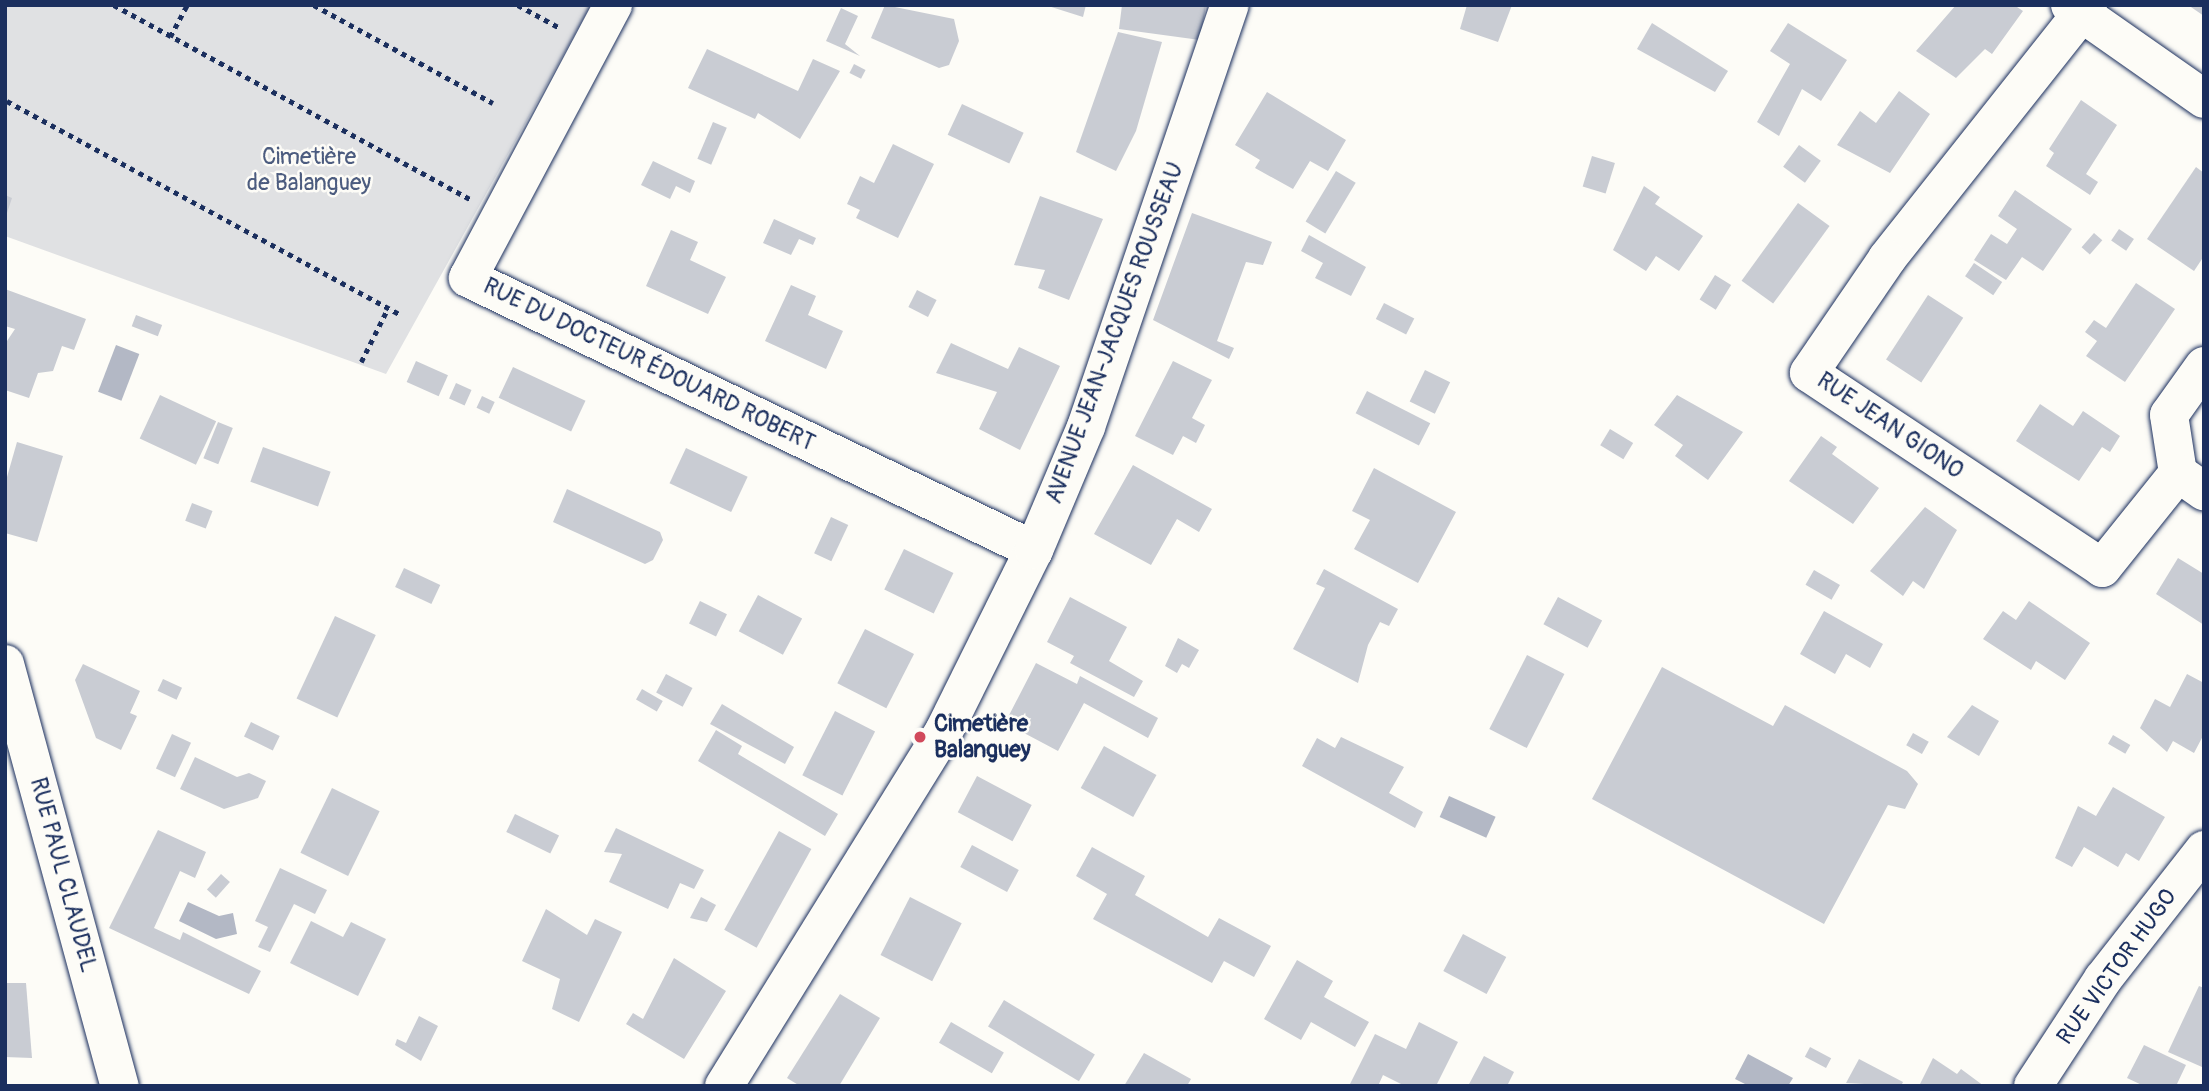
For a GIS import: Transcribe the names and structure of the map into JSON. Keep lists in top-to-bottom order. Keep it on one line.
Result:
{"streets":{"street":["AVENUE JEAN-JACQUES ROUSSEAU","RUE DU DOCTEUR ÉDOUARD ROBERT","RUE JEAN GIONO","RUE PAUL CLAUDEL","RUE VICTOR HUGO"]},"crossings":[["AVENUE JEAN-JACQUES ROUSSEAU","RUE DU DOCTEUR ÉDOUARD ROBERT"]],"parks":["Cimetière de Balanguey"],"places":["Cimetière Balanguey"]}
